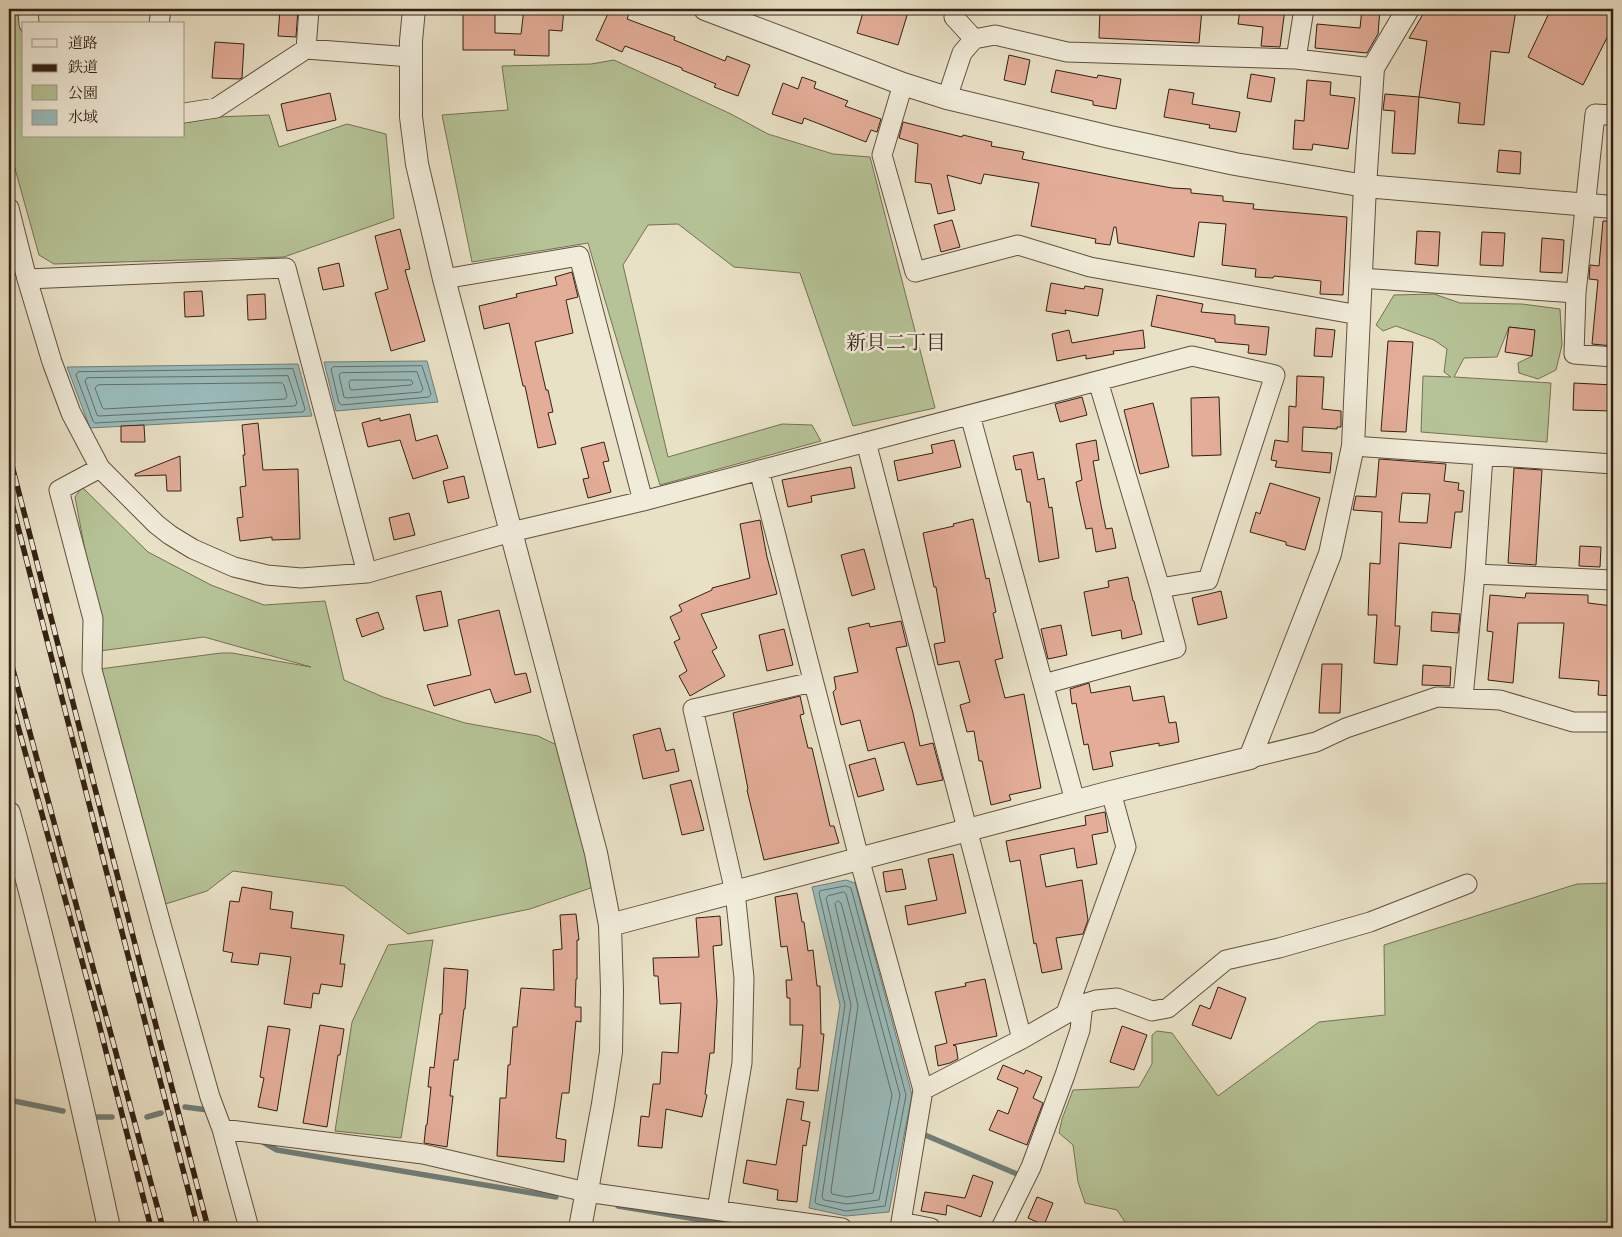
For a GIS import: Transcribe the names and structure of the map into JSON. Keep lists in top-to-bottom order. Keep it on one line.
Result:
{"districts":["新貝二丁目"],"legend":["道路","鉄道","公園","水域"]}
